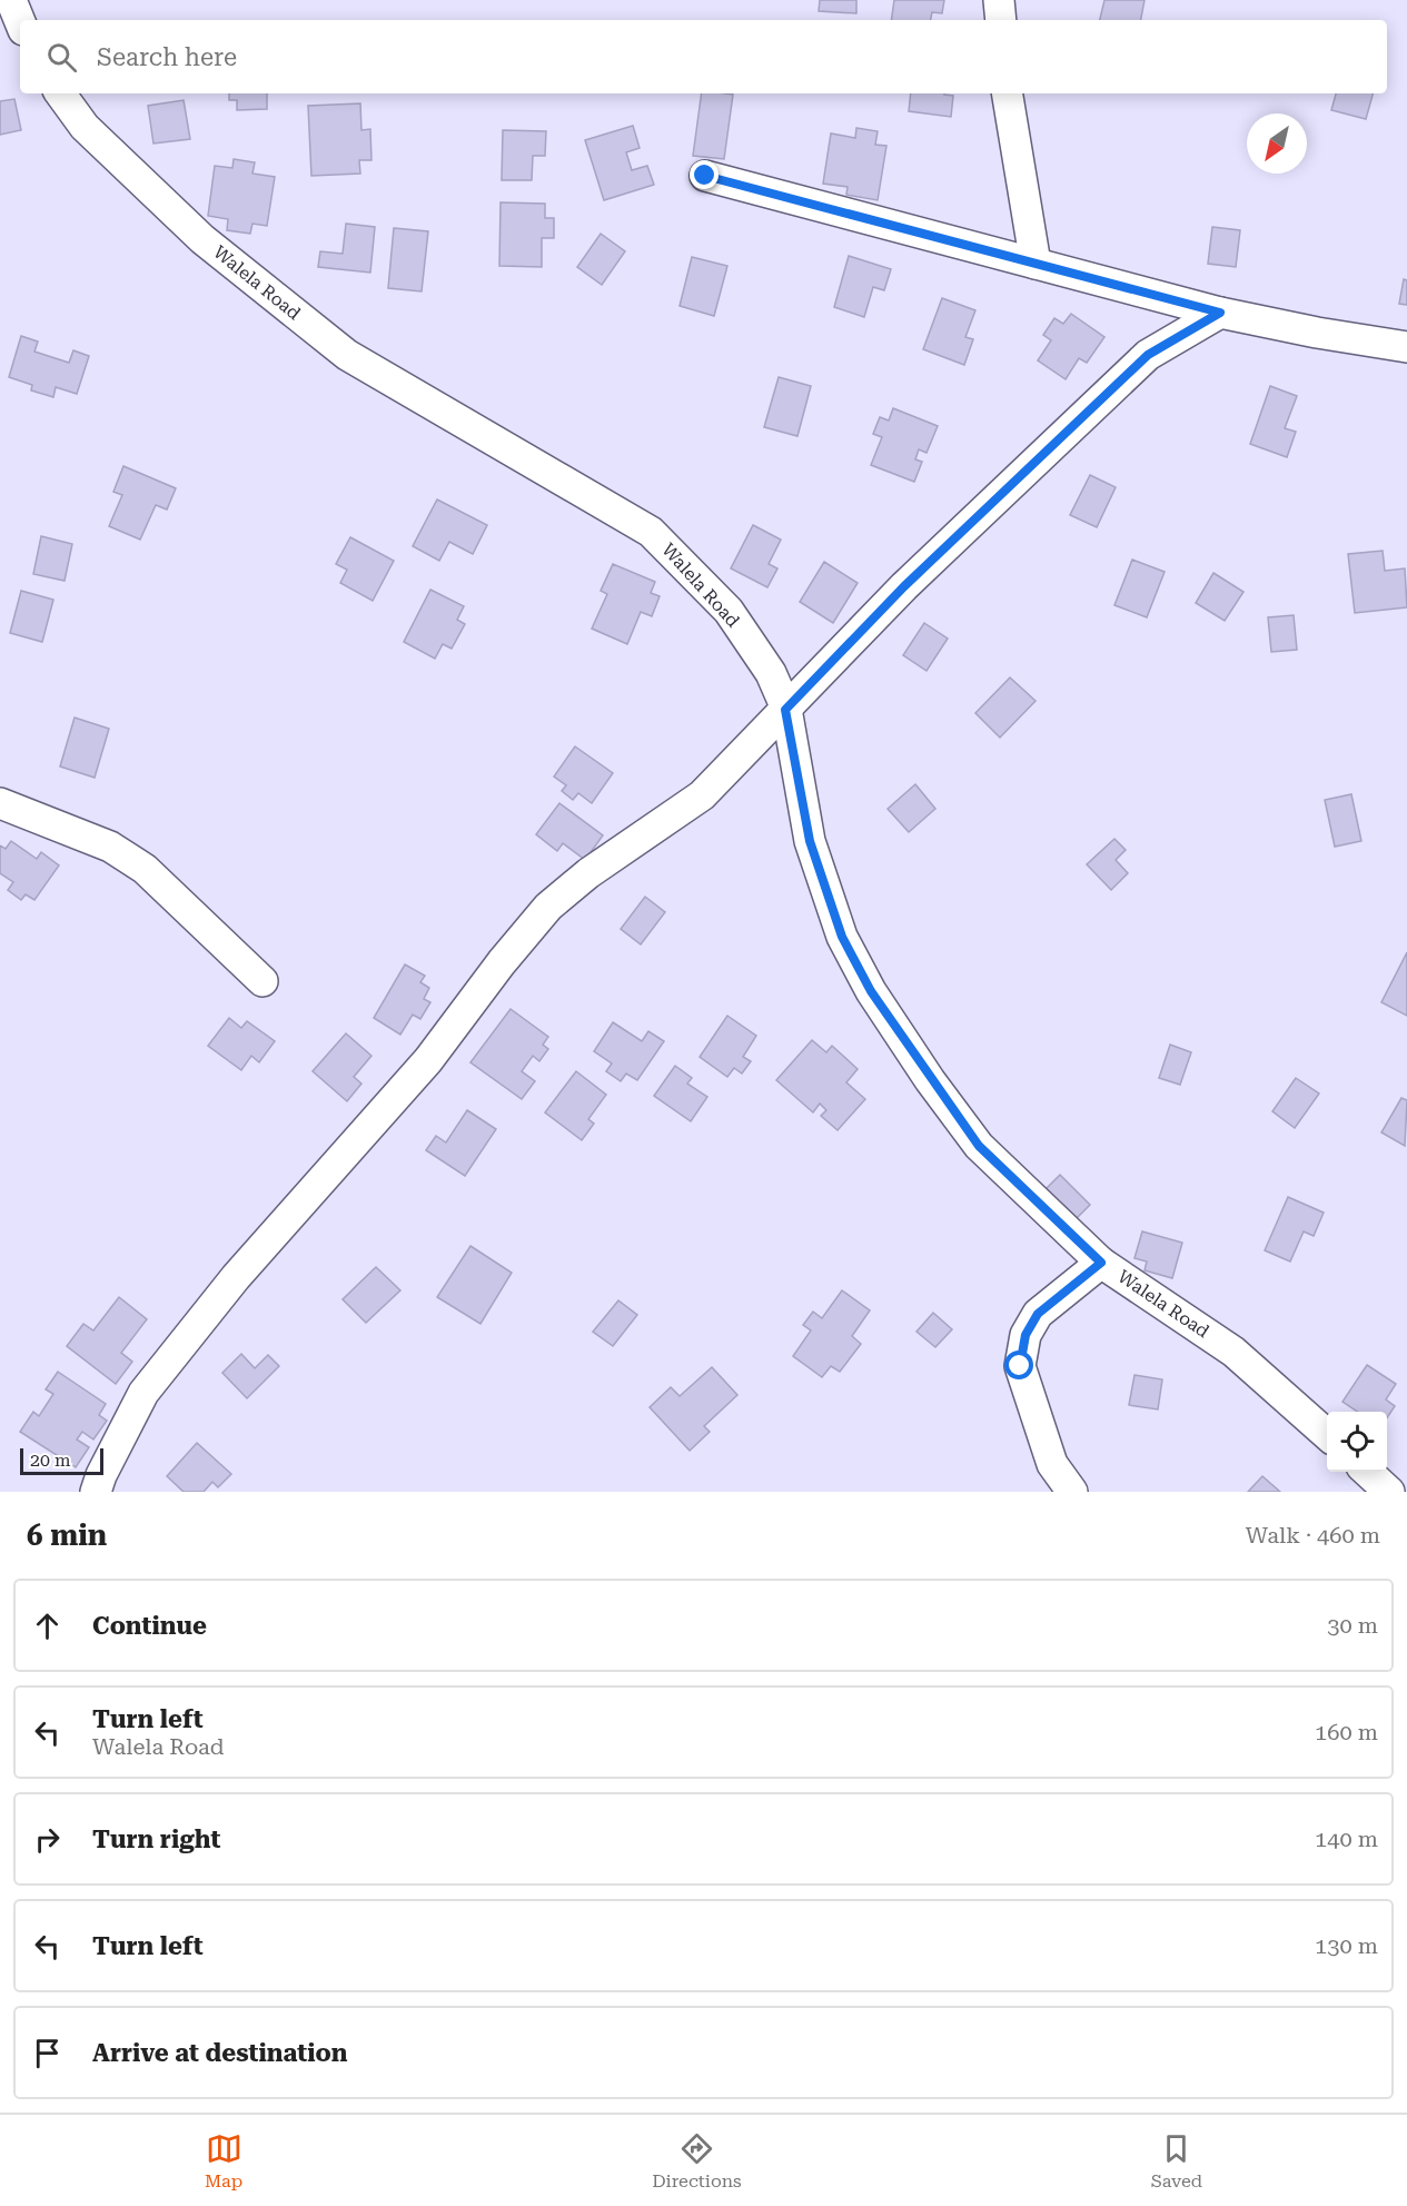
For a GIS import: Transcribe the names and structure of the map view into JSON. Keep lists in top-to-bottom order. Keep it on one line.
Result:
{"streets":{"street":["Walela Road"]},"scale_bar":"20 m","north":"bottom left","page":{"search":"Search here","scale":"20 m","heading":["6 min","Walk · 460 m"],"list":[["Continue","30 m"],["Turn left","Walela Road","160 m"],["Turn right","140 m"],["Turn left","130 m"],"Arrive at destination"],"nav":["Map","Directions","Saved"]}}
